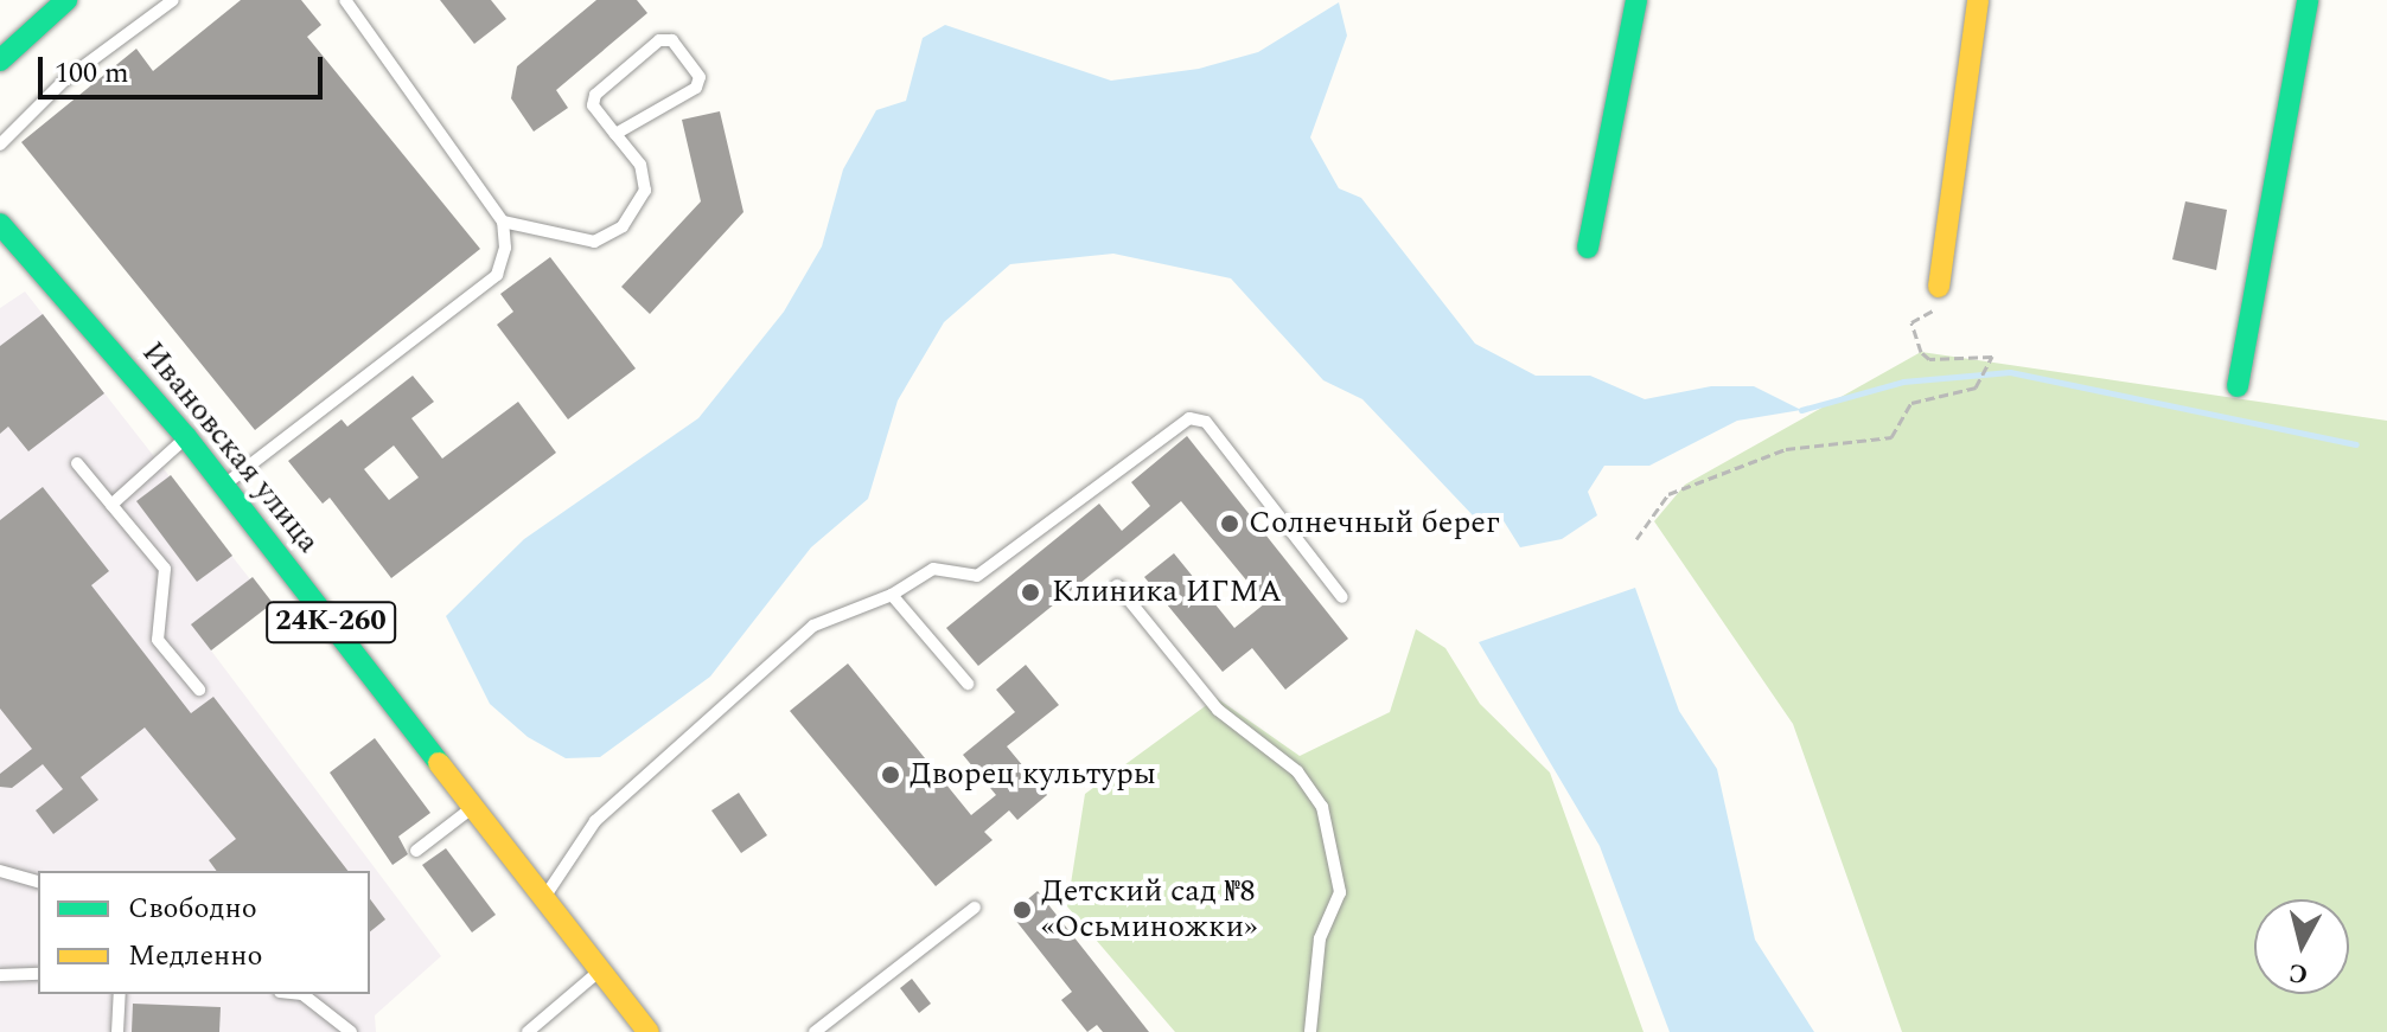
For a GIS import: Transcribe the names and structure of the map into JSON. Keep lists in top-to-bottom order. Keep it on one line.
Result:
{"streets":{"main road":["Ивановская улица","24К-260"]},"places":["Солнечный берег","Клиника ИГМА","Дворец культуры","Детский сад №8 «Осьминожки»"],"legend":["Свободно","Медленно"],"scale_bar":"100 m","north":"bottom"}
